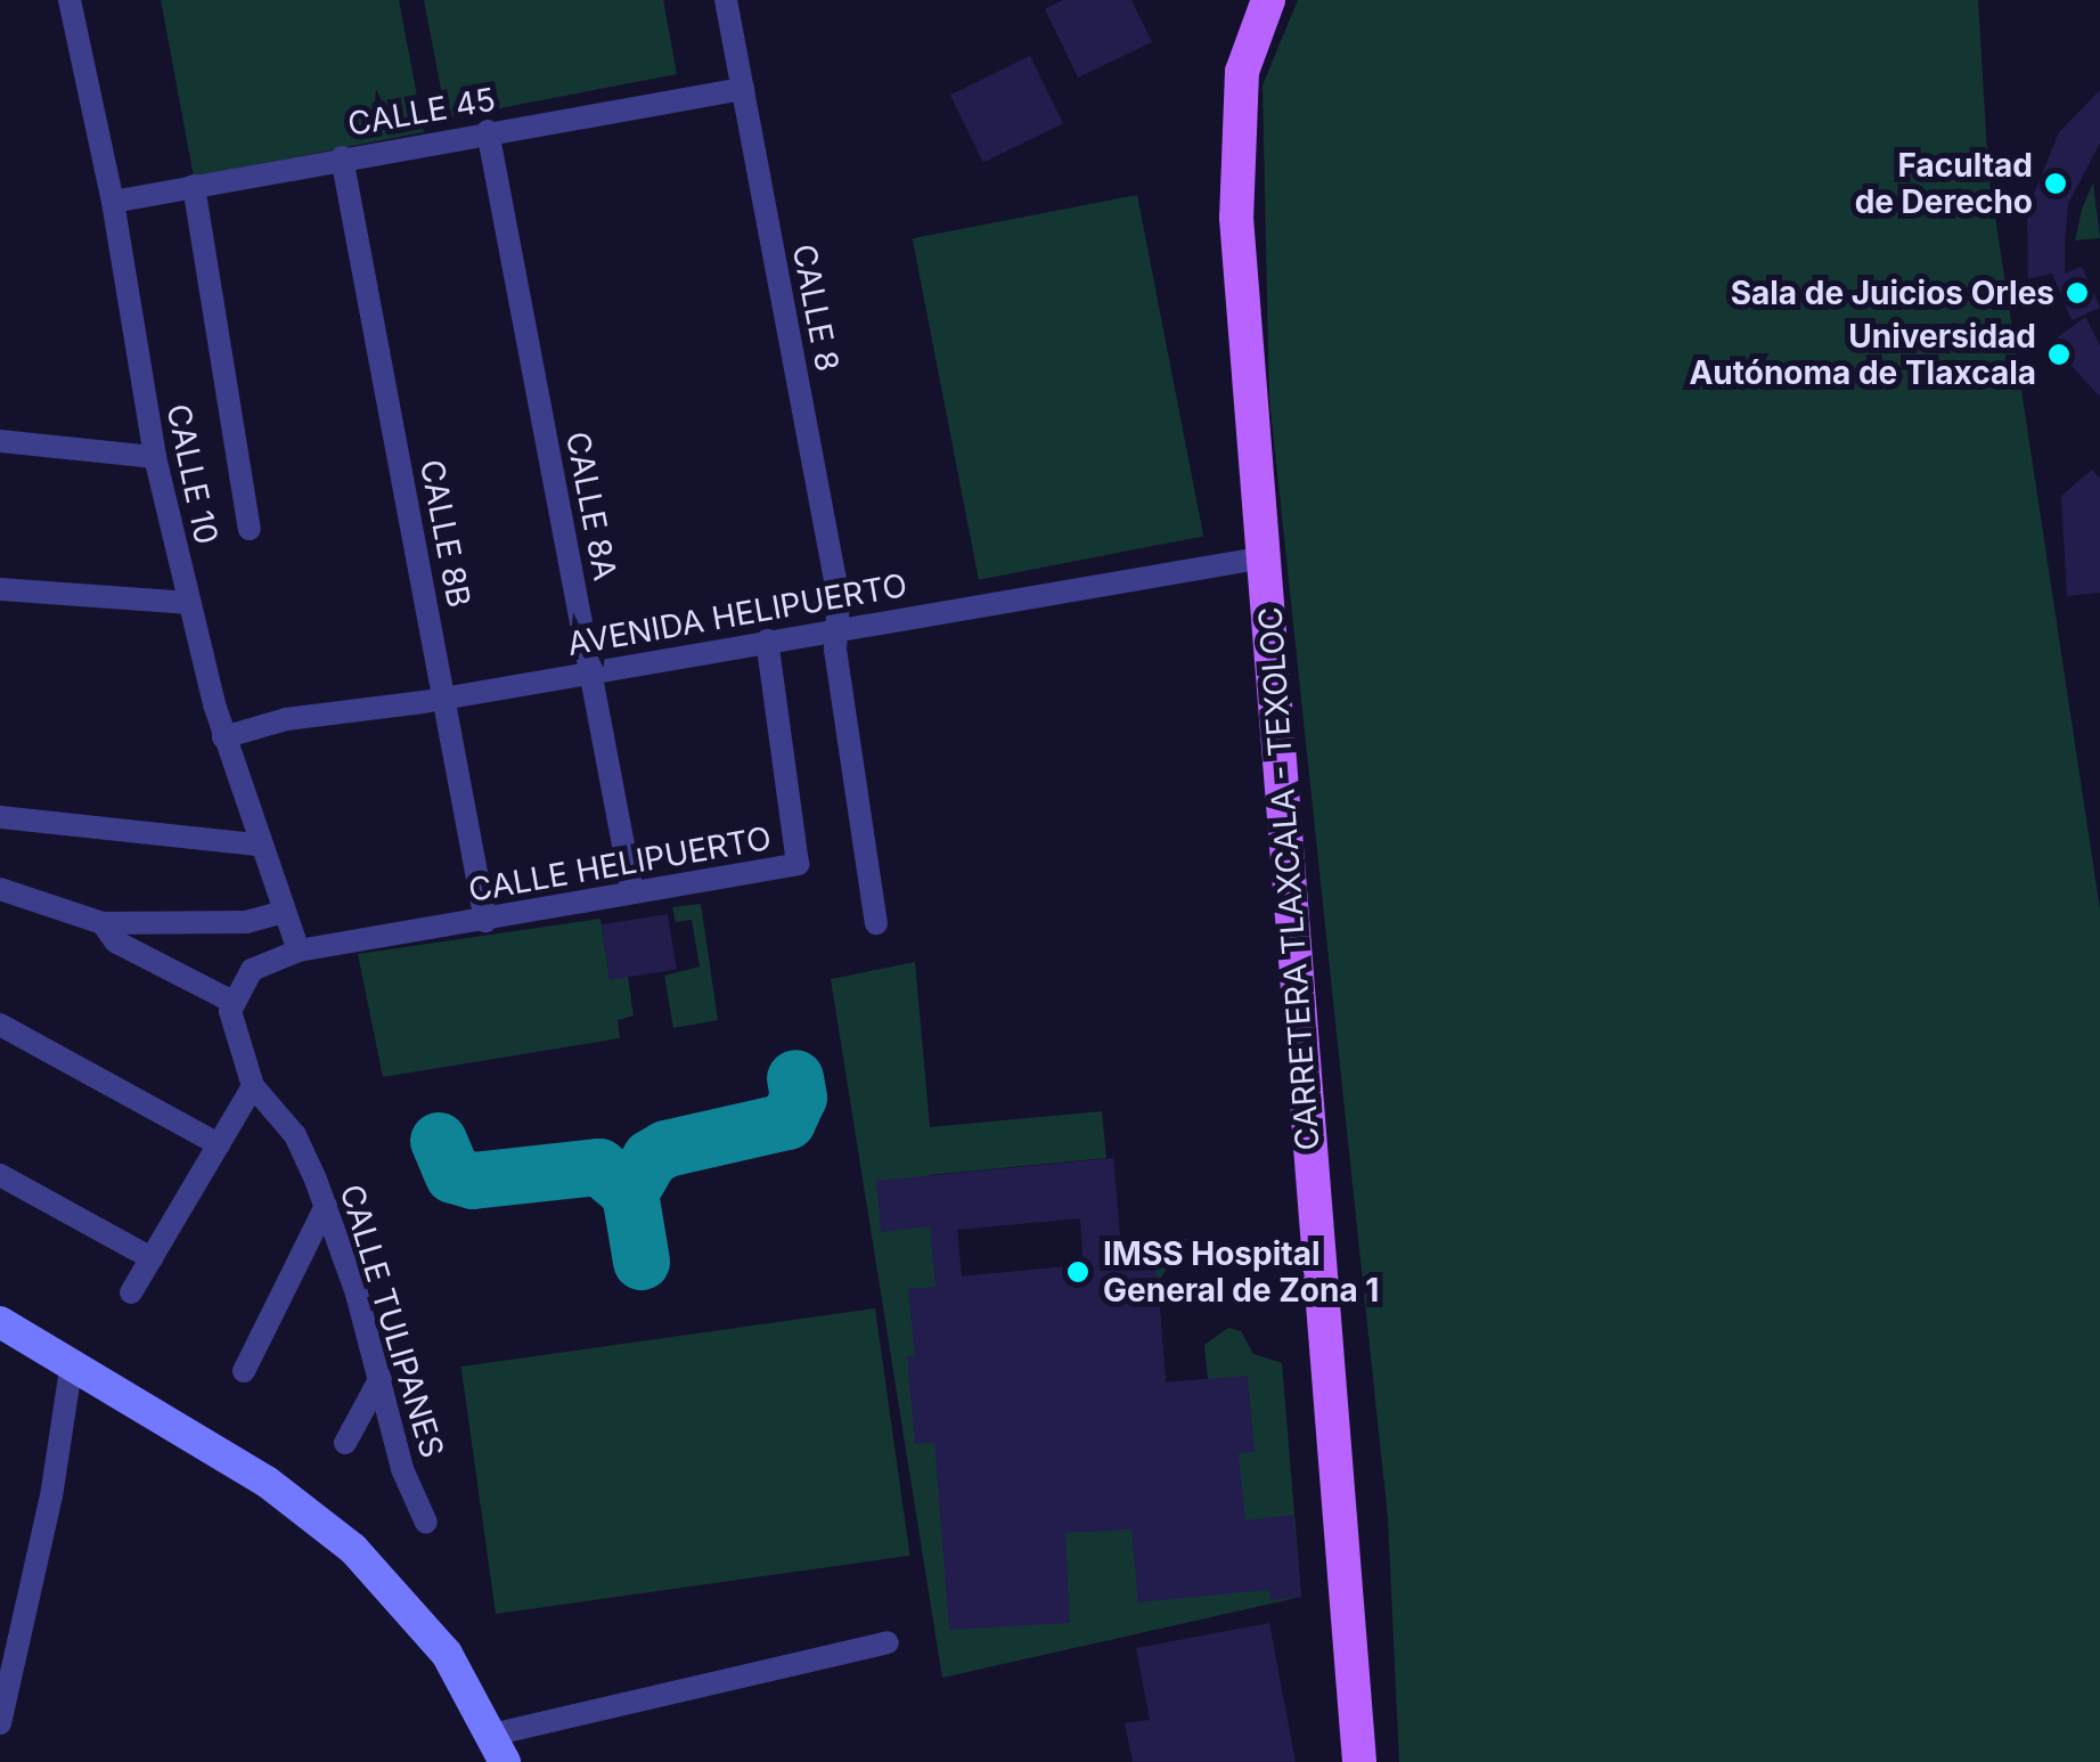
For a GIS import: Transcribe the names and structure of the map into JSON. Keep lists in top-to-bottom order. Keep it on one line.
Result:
{"streets":{"main road":["CARRETERA TLAXCALA - TEXOLOC"],"street":["CALLE 45","CALLE 8","CALLE 10","CALLE 8A","CALLE 8B","AVENIDA HELIPUERTO","CALLE HELIPUERTO","CALLE TULIPANES"]},"crossings":[["CALLE 45","CALLE 8"],["CALLE 45","CALLE 10"],["CALLE 45","CALLE 8A"],["CALLE 45","CALLE 8B"],["CALLE 8","AVENIDA HELIPUERTO"],["CALLE 10","AVENIDA HELIPUERTO"],["CALLE 10","CALLE HELIPUERTO"],["CALLE 8A","AVENIDA HELIPUERTO"],["CALLE 8A","CALLE HELIPUERTO"],["CALLE 8B","AVENIDA HELIPUERTO"],["CALLE 8B","CALLE HELIPUERTO"],["AVENIDA HELIPUERTO","CALLE HELIPUERTO"],["AVENIDA HELIPUERTO","CARRETERA TLAXCALA - TEXOLOC"]],"places":["Facultad de Derecho","Sala de Juicios Orles","Universidad Autónoma de Tlaxcala","IMSS Hospital General de Zona 1"]}
